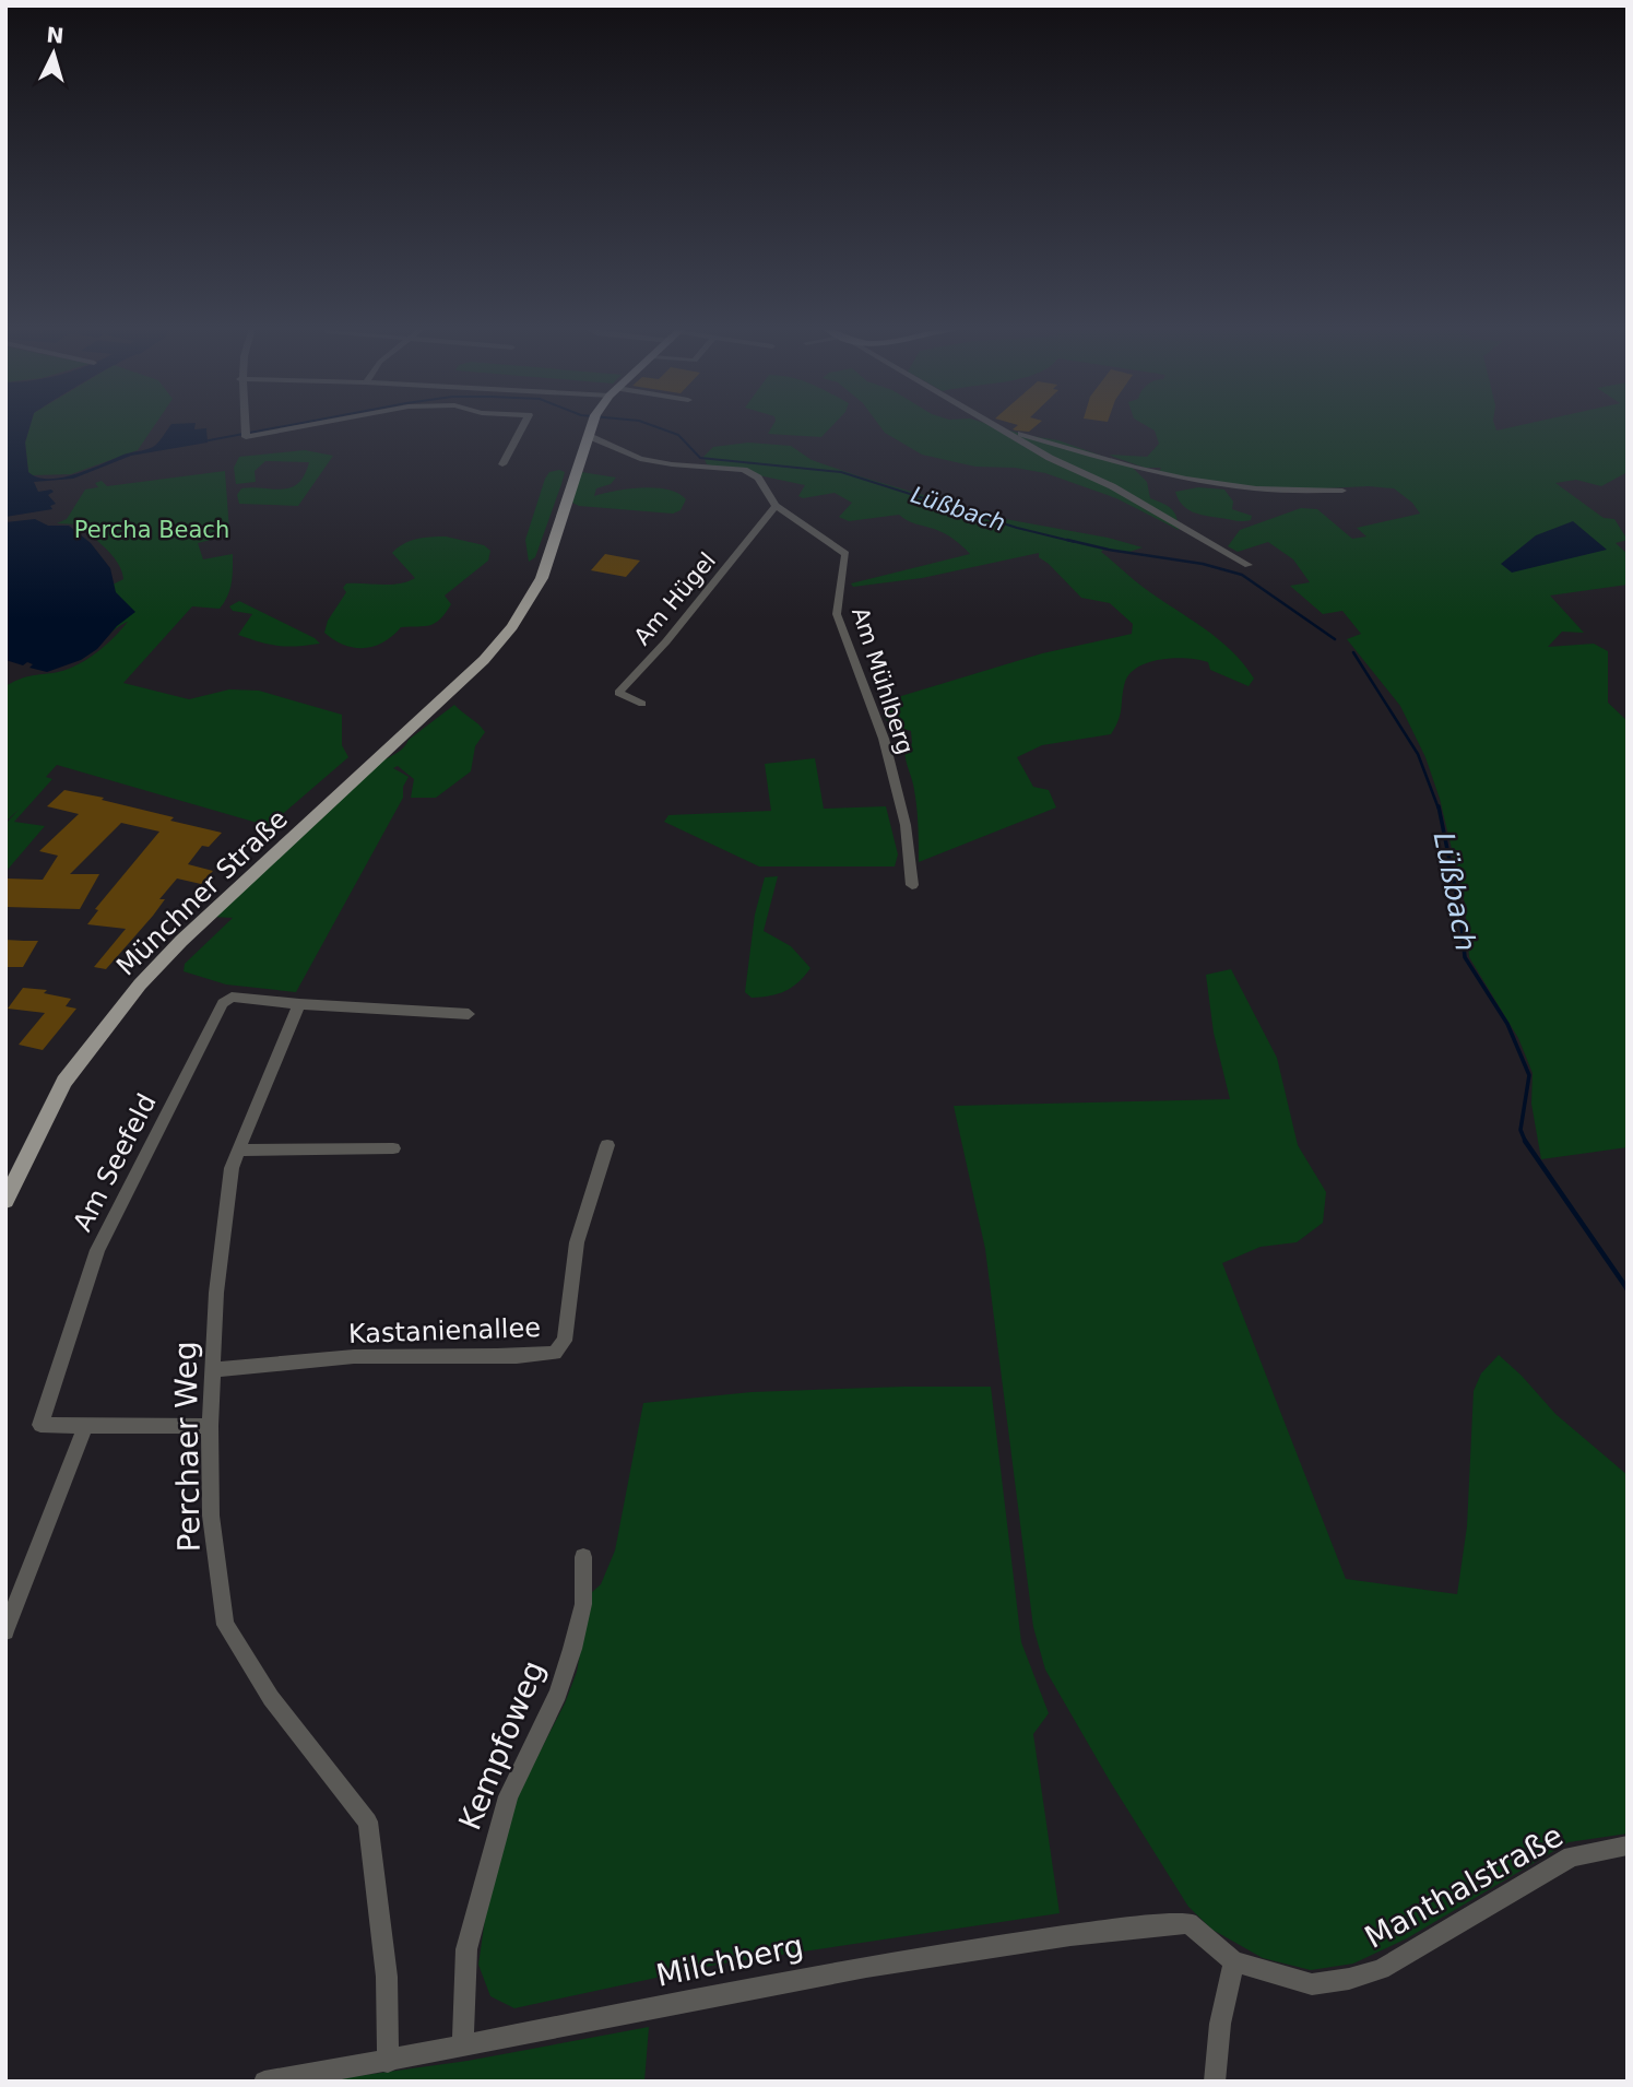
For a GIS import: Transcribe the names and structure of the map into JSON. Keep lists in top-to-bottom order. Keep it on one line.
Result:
{"streets":{"main road":["Münchner Straße"],"street":["Am Hügel","Am Mühlberg","Am Seefeld","Kastanienallee","Perchaer Weg","Kempfoweg","Manthalstraße","Milchberg"]},"crossings":[["Am Hügel","Am Mühlberg"],["Am Mühlberg","Münchner Straße"],["Am Seefeld","Perchaer Weg"],["Kastanienallee","Perchaer Weg"],["Perchaer Weg","Milchberg"],["Kempfoweg","Milchberg"],["Manthalstraße","Milchberg"]],"water":["Lüßbach"],"parks":["Percha Beach"],"north":"top"}
